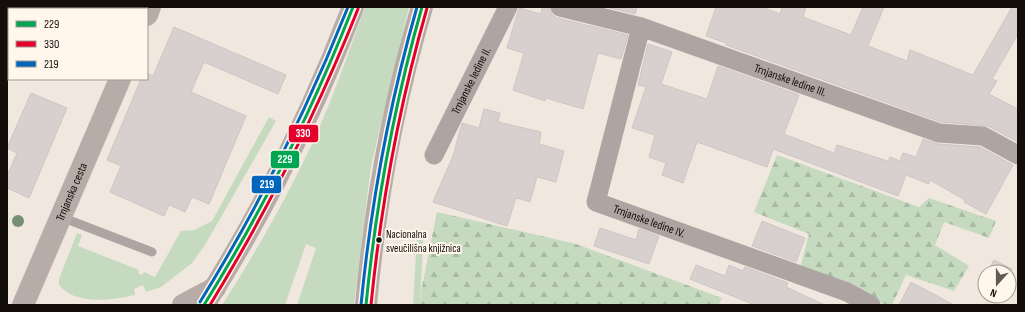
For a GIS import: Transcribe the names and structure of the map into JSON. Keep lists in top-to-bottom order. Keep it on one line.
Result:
{"streets":{"main road":["Trnjanska cesta"],"street":["Trnjanske ledine III.","Trnjanske ledine II.","Trnjanske ledine IV."]},"crossings":[["Trnjanske ledine III.","Trnjanske ledine IV."]],"places":["Nacionalna sveučilišna knjižnica"],"lines":["transit line 229","transit line 219","transit line 330"],"legend":["229","330","219"],"north":"bottom"}
